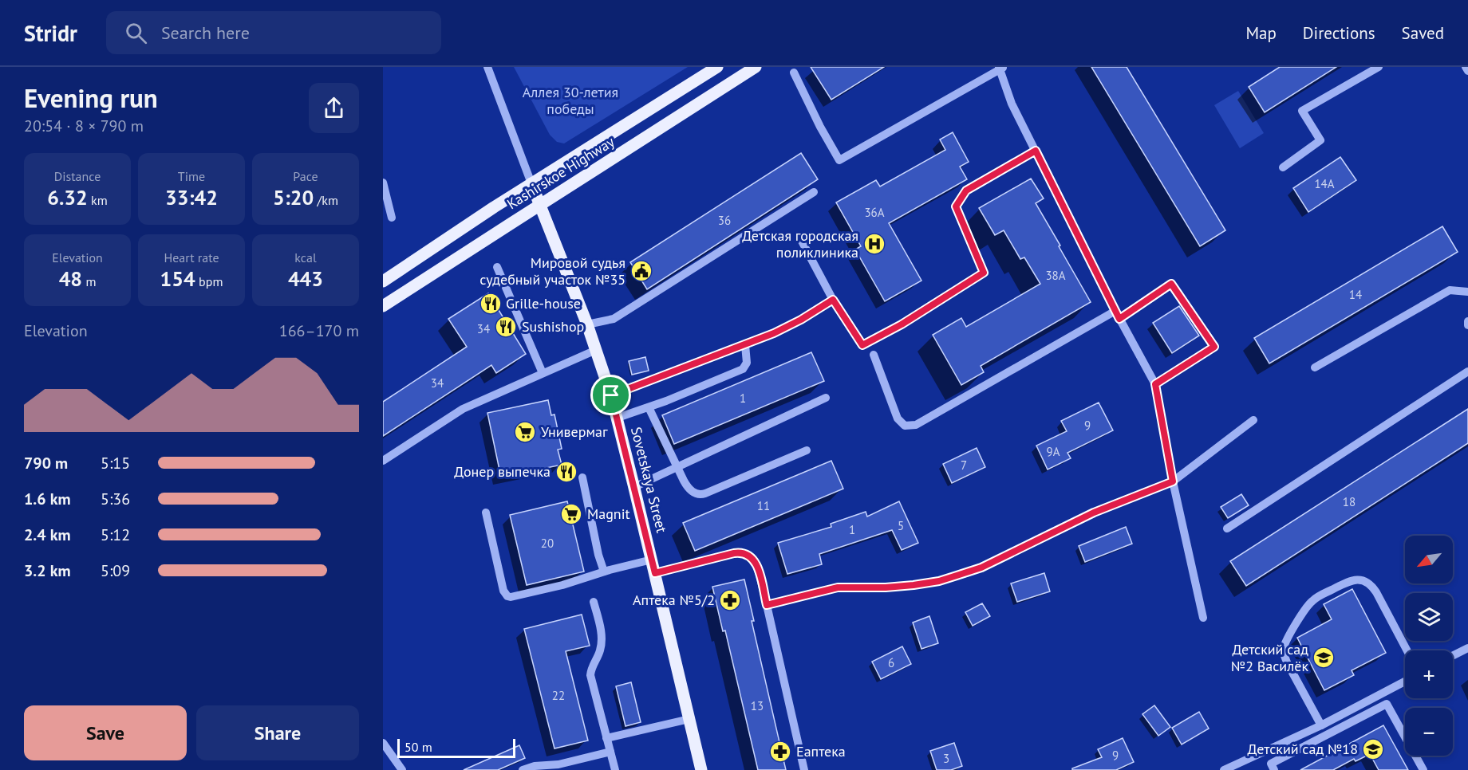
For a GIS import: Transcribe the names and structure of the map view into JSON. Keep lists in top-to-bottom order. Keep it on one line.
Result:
{"streets":{"main road":["Kashirskoe Highway","Sovetskaya Street"]},"crossings":[["Kashirskoe Highway","Sovetskaya Street"]],"parks":["Аллея 30-летия победы"],"places":{"hospital":["Детская городская поликлиника"],"public building":["Мировой судья судебный участок №35"],"restaurant":["Grille-house","Sushishop","Донер выпечка"],"supermarket":["Универмаг","Magnit"],"pharmacy":["Аптека №5/2","Еаптека"],"school or university":["Детский сад №2 Василёк","Детский сад №18"]},"house_numbers":["14А","36А","36","38А","14","34","34","1","9","9А","7","18","11","5","1","20","6","22","13","9","3"],"scale_bar":"50 m","north":"bottom left","page":{"header":"Stridr","search":"Search here","nav":["Map","Directions","Saved"],"heading":["Evening run","20:54 · 8 × 790 m"],"stats":[["Distance","6.32 km"],["Time","33:42"],["Pace","5:20 /km"],["Elevation","48 m"],["Heart rate","154 bpm"],["kcal","443"]],"chart":["Elevation","166–170 m"],"list":[{"name":"790 m","note":"5:15"},{"name":"1.6 km","note":"5:36"},{"name":"2.4 km","note":"5:12"},{"name":"3.2 km","note":"5:09"}],"map_buttons":["+","−"],"buttons":["Save","Share"],"scale":"50 m"}}
